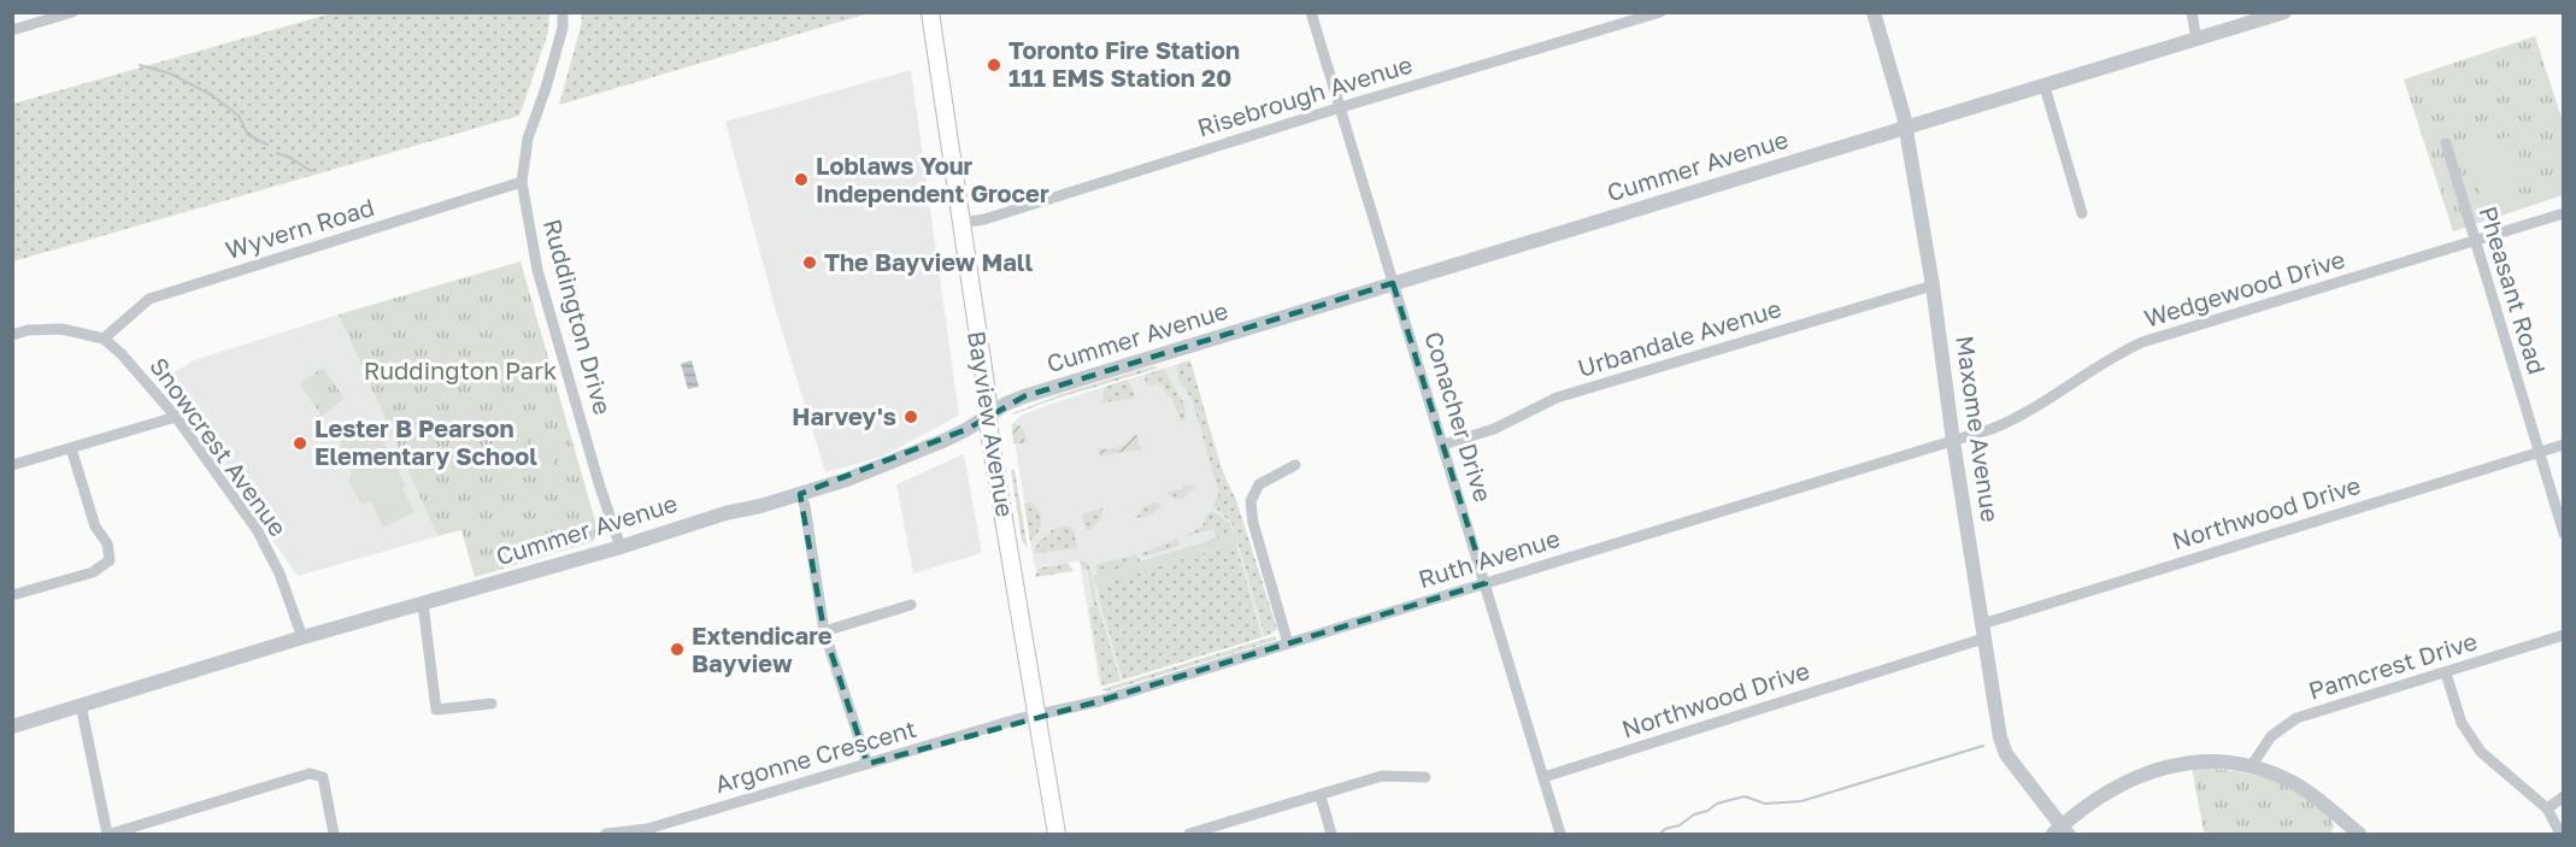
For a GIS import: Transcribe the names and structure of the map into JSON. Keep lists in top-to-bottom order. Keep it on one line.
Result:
{"streets":{"main road":["Bayview Avenue"],"street":["Risebrough Avenue","Cummer Avenue","Wyvern Road","Wedgewood Drive","Pheasant Road","Ruddington Drive","Urbandale Avenue","Conacher Drive","Maxome Avenue","Snowcrest Avenue","Northwood Drive","Ruth Avenue","Pamcrest Drive","Argonne Crescent"]},"crossings":[["Risebrough Avenue","Conacher Drive"],["Risebrough Avenue","Bayview Avenue"],["Cummer Avenue","Ruddington Drive"],["Cummer Avenue","Conacher Drive"],["Cummer Avenue","Bayview Avenue"],["Cummer Avenue","Maxome Avenue"],["Cummer Avenue","Snowcrest Avenue"],["Wyvern Road","Ruddington Drive"],["Wyvern Road","Snowcrest Avenue"],["Wedgewood Drive","Pheasant Road"],["Wedgewood Drive","Maxome Avenue"],["Wedgewood Drive","Ruth Avenue"],["Pheasant Road","Northwood Drive"],["Urbandale Avenue","Conacher Drive"],["Urbandale Avenue","Maxome Avenue"],["Conacher Drive","Northwood Drive"],["Conacher Drive","Ruth Avenue"],["Bayview Avenue","Ruth Avenue"],["Bayview Avenue","Argonne Crescent"],["Maxome Avenue","Northwood Drive"],["Maxome Avenue","Ruth Avenue"],["Ruth Avenue","Argonne Crescent"]],"parks":["Ruddington Park"],"places":["Toronto Fire Station 111 EMS Station 20","Loblaws Your Independent Grocer","The Bayview Mall","Harvey's","Lester B Pearson Elementary School","Extendicare Bayview"]}
